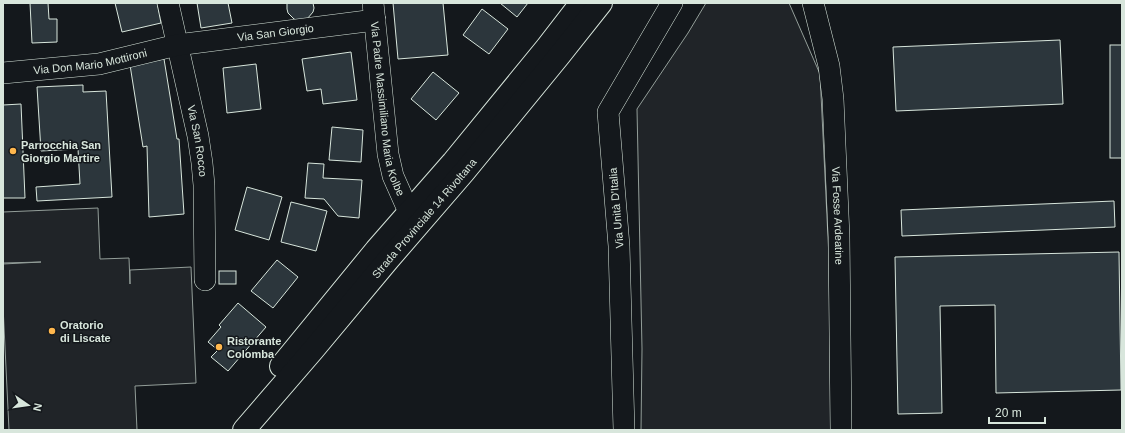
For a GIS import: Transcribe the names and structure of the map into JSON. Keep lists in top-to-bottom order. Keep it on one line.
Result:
{"streets":{"main road":["Strada Provinciale 14 Rivoltana"],"street":["Via San Giorgio","Via Don Mario Mottironi","Via Padre Massimiliano Maria Kolbe","Via San Rocco","Via Unità D'Italia","Via Fosse Ardeatine"]},"crossings":[["Via San Giorgio","Via Don Mario Mottironi"],["Via San Giorgio","Via Padre Massimiliano Maria Kolbe"],["Via San Giorgio","Via San Rocco"],["Via Don Mario Mottironi","Via San Rocco"],["Via Padre Massimiliano Maria Kolbe","Strada Provinciale 14 Rivoltana"]],"places":["Parrocchia San Giorgio Martire","Oratorio di Liscate","Ristorante Colomba"],"scale_bar":"20 m","north":"right"}
